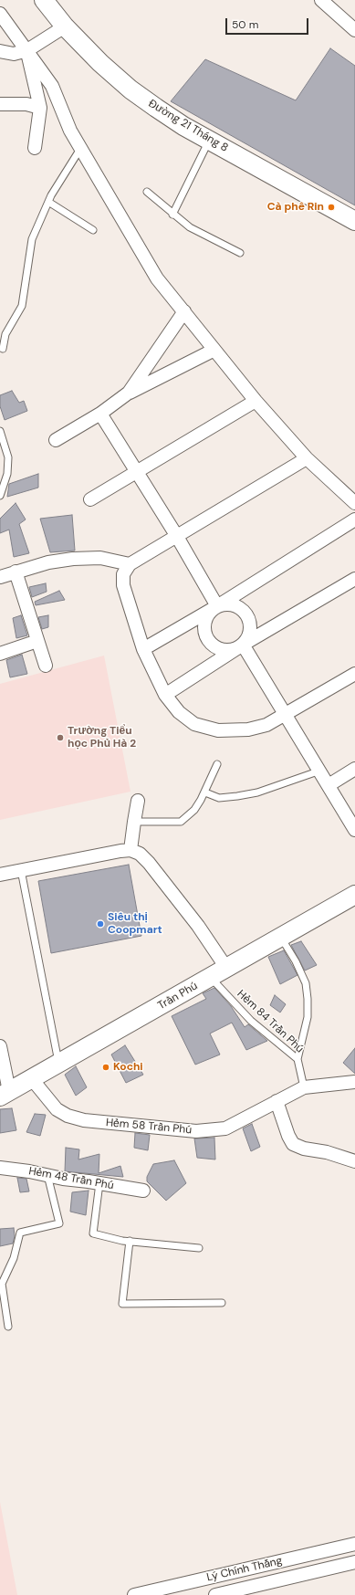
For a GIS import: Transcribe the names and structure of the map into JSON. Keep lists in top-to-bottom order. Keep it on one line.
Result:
{"streets":{"main road":["Đường 21 Tháng 8","Trần Phú"],"street":["Hẻm 58 Trần Phú","Hẻm 48 Trần Phú","Lý Chính Thắng"],"lane":["Hẻm 84 Trần Phú"]},"crossings":[["Trần Phú","Hẻm 84 Trần Phú"],["Trần Phú","Hẻm 58 Trần Phú"],["Hẻm 84 Trần Phú","Hẻm 58 Trần Phú"]],"places":["Cà phê Rin","Trường Tiểu học Phủ Hà 2","Siêu thị Coopmart","Kochi"],"scale_bar":"50 m"}
